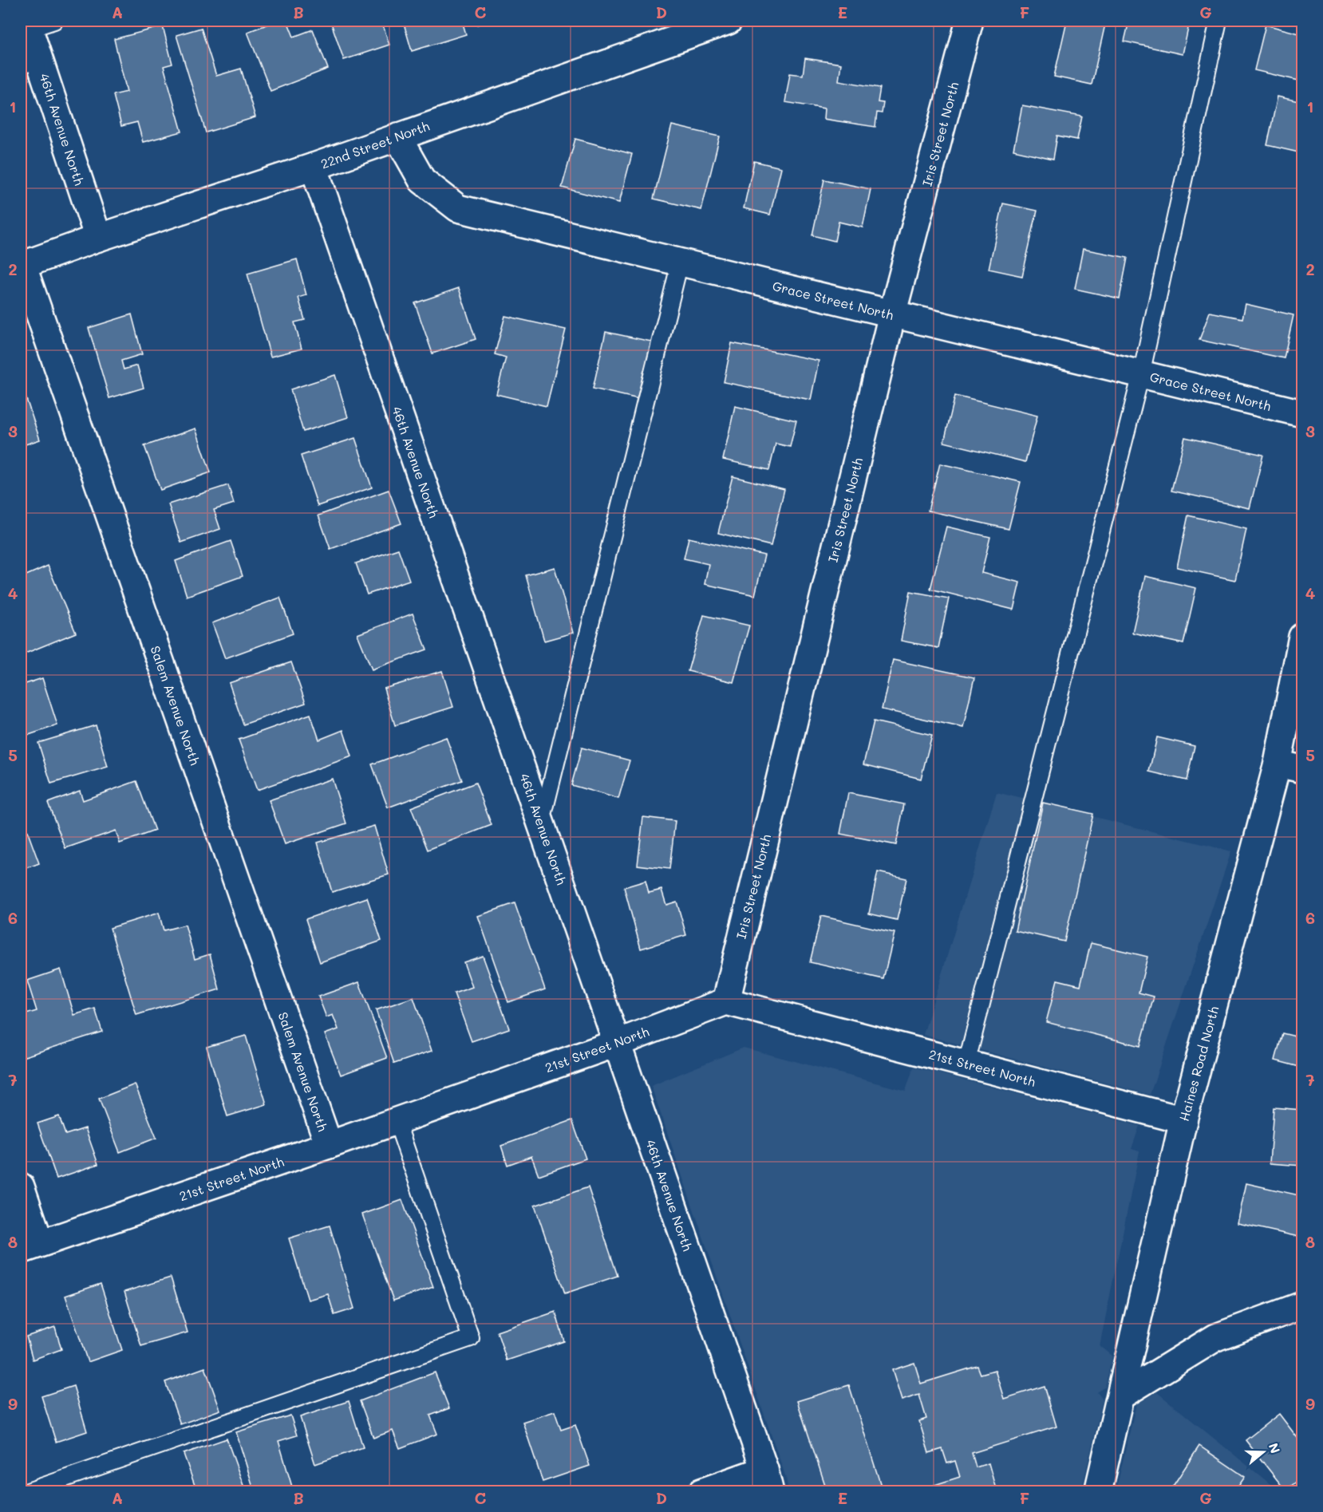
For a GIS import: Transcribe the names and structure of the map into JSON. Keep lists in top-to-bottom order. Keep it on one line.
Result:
{"streets":{"street":["46th Avenue North","Iris Street North","22nd Street North","Grace Street North","Salem Avenue North","21st Street North","Haines Road North"]},"crossings":[["46th Avenue North","22nd Street North"],["46th Avenue North","21st Street North"],["Iris Street North","Grace Street North"],["Iris Street North","21st Street North"],["22nd Street North","Grace Street North"],["22nd Street North","Salem Avenue North"],["Salem Avenue North","21st Street North"],["21st Street North","Haines Road North"]],"north":"right","grid":{"columns":["A","B","C","D","E","F","G"],"rows":["1","2","3","4","5","6","7","8","9"]}}
